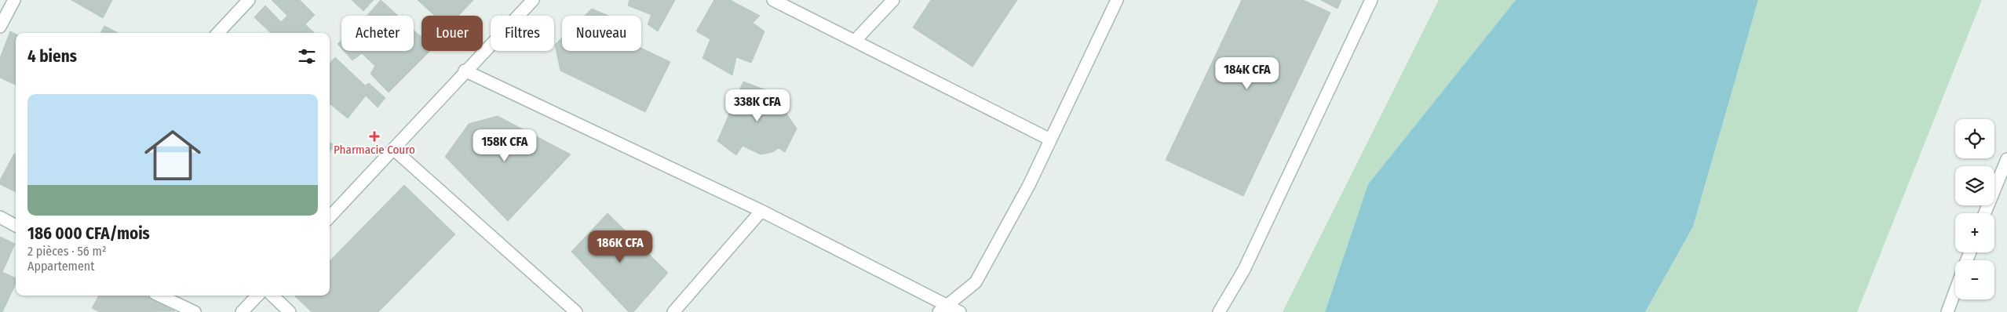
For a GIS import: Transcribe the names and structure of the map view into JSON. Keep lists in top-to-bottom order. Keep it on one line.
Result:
{"places":{"health":["Pharmacie Couro"]},"page":{"chip":["Acheter","Louer","Filtres","Nouveau"],"heading":"4 biens","price":["184K CFA","338K CFA","158K CFA","186K CFA"],"list":[{"name":"186 000 CFA/mois","note":"2 pièces · 56 m² · Appartement"}],"map_buttons":["+","−"]}}
